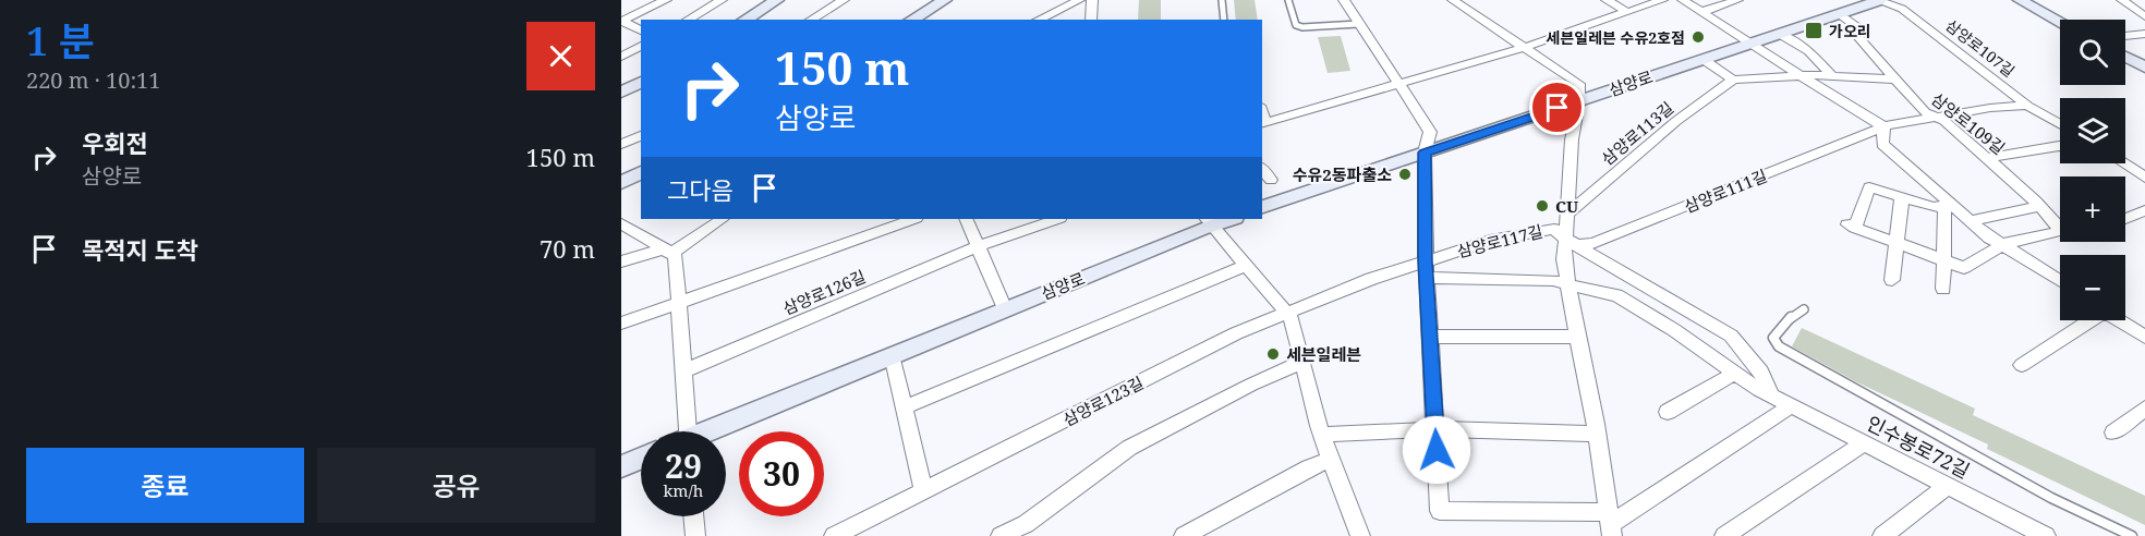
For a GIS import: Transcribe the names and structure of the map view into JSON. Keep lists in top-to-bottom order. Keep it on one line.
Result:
{"streets":{"main road":["삼양로"],"street":["삼양로107길","삼양로109길","삼양로113길","삼양로111길","삼양로117길","삼양로126길","삼양로123길","인수봉로72길"]},"crossings":[["삼양로107길","삼양로"],["삼양로","삼양로109길"],["삼양로","삼양로117길"],["삼양로113길","삼양로117길"],["삼양로111길","삼양로117길"],["삼양로117길","삼양로123길"],["삼양로117길","인수봉로72길"]],"places":{"transit":["가오리"],"other":["세븐일레븐 수유2호점","수유2동파출소","CU","세븐일레븐"]},"page":{"heading":["1 분","220 m · 10:11"],"map_buttons":["+","−"],"turn":["150 m","삼양로"],"list":[{"name":"우회전","note":"삼양로","value":"150 m"},{"name":"목적지 도착","value":"70 m"}],"then":"그다음","speed":"29 km/h","limit":"30","buttons":["종료","공유"]}}
